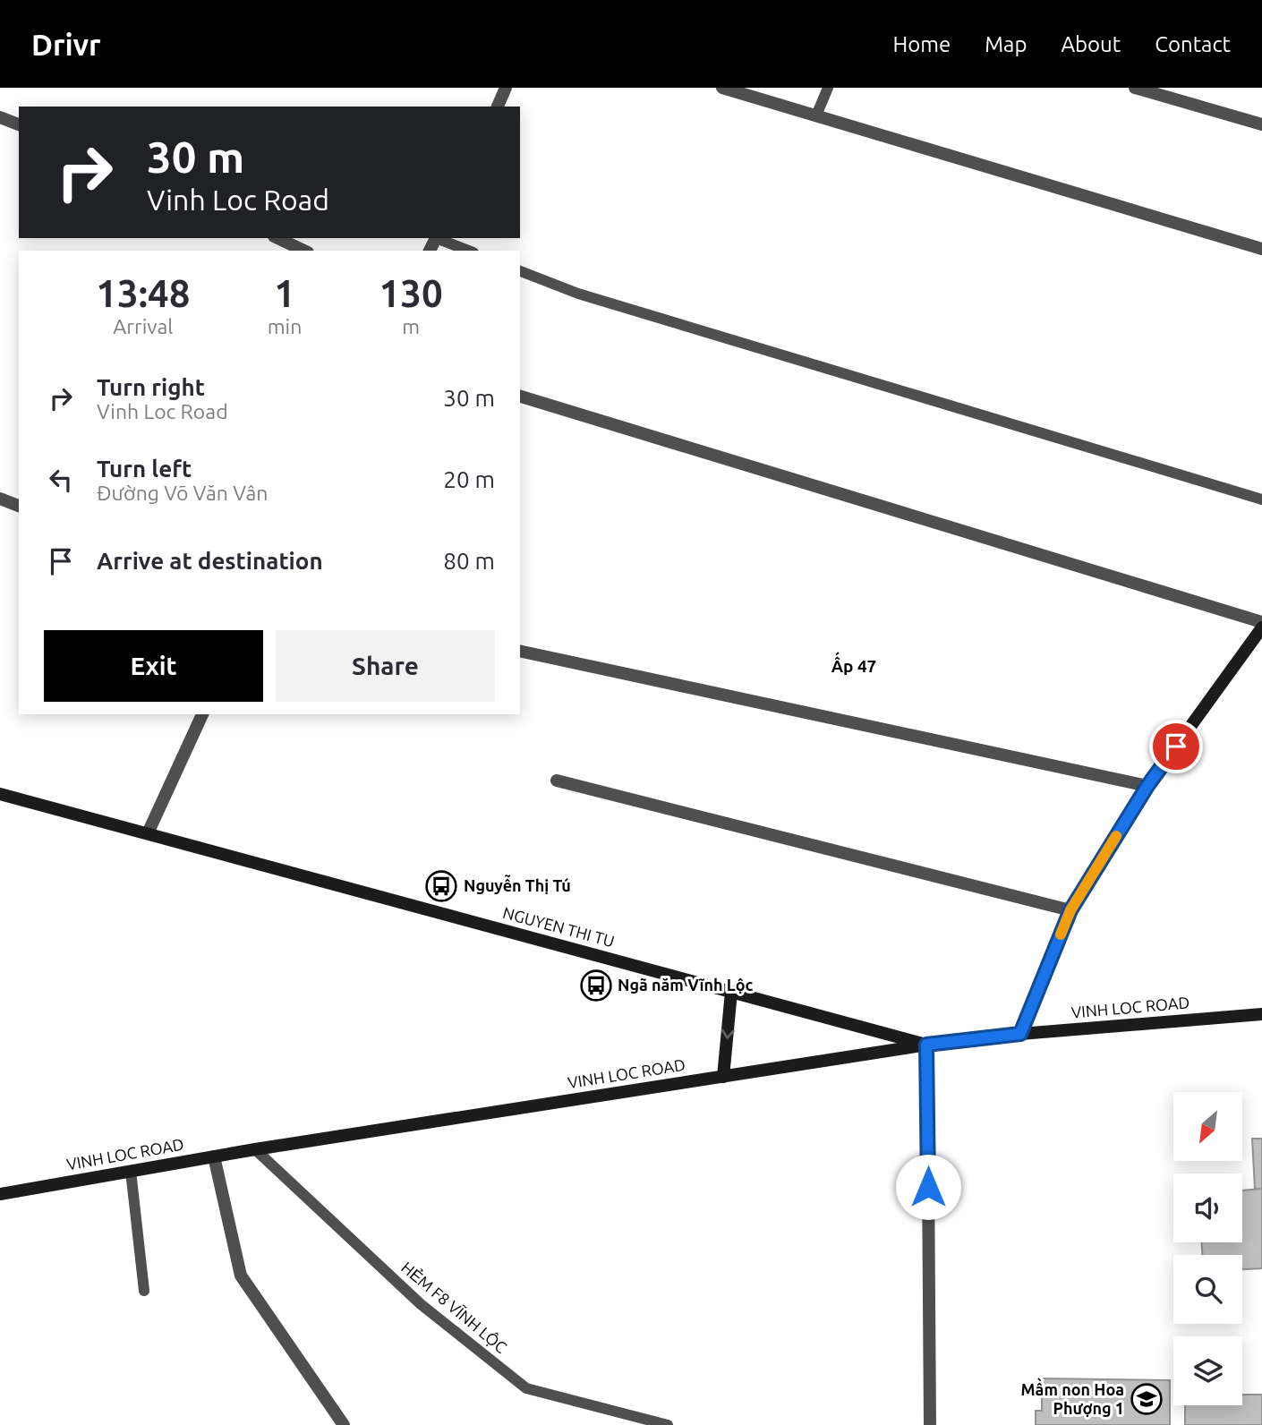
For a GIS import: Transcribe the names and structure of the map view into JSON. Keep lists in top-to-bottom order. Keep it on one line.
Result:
{"streets":{"main road":["NGUYEN THI TU","VINH LOC ROAD"],"lane":["HẺM F8 VĨNH LỘC"]},"crossings":[["NGUYEN THI TU","VINH LOC ROAD"],["VINH LOC ROAD","HẺM F8 VĨNH LỘC"]],"districts":["Ấp 47"],"places":{"bus stop":["Nguyễn Thị Tú","Ngã năm Vĩnh Lộc"],"school or university":["Mầm non Hoa Phượng 1"]},"north":"bottom left","page":{"header":"Drivr","nav":["Home","Map","About","Contact"],"turn":["30 m","Vinh Loc Road"],"eta":["13:48","Arrival","1","min","130","m"],"list":[{"name":"Turn right","note":"Vinh Loc Road","value":"30 m"},{"name":"Turn left","note":"Đường Võ Văn Vân","value":"20 m"},{"name":"Arrive at destination","value":"80 m"}],"buttons":["Exit","Share"]}}
